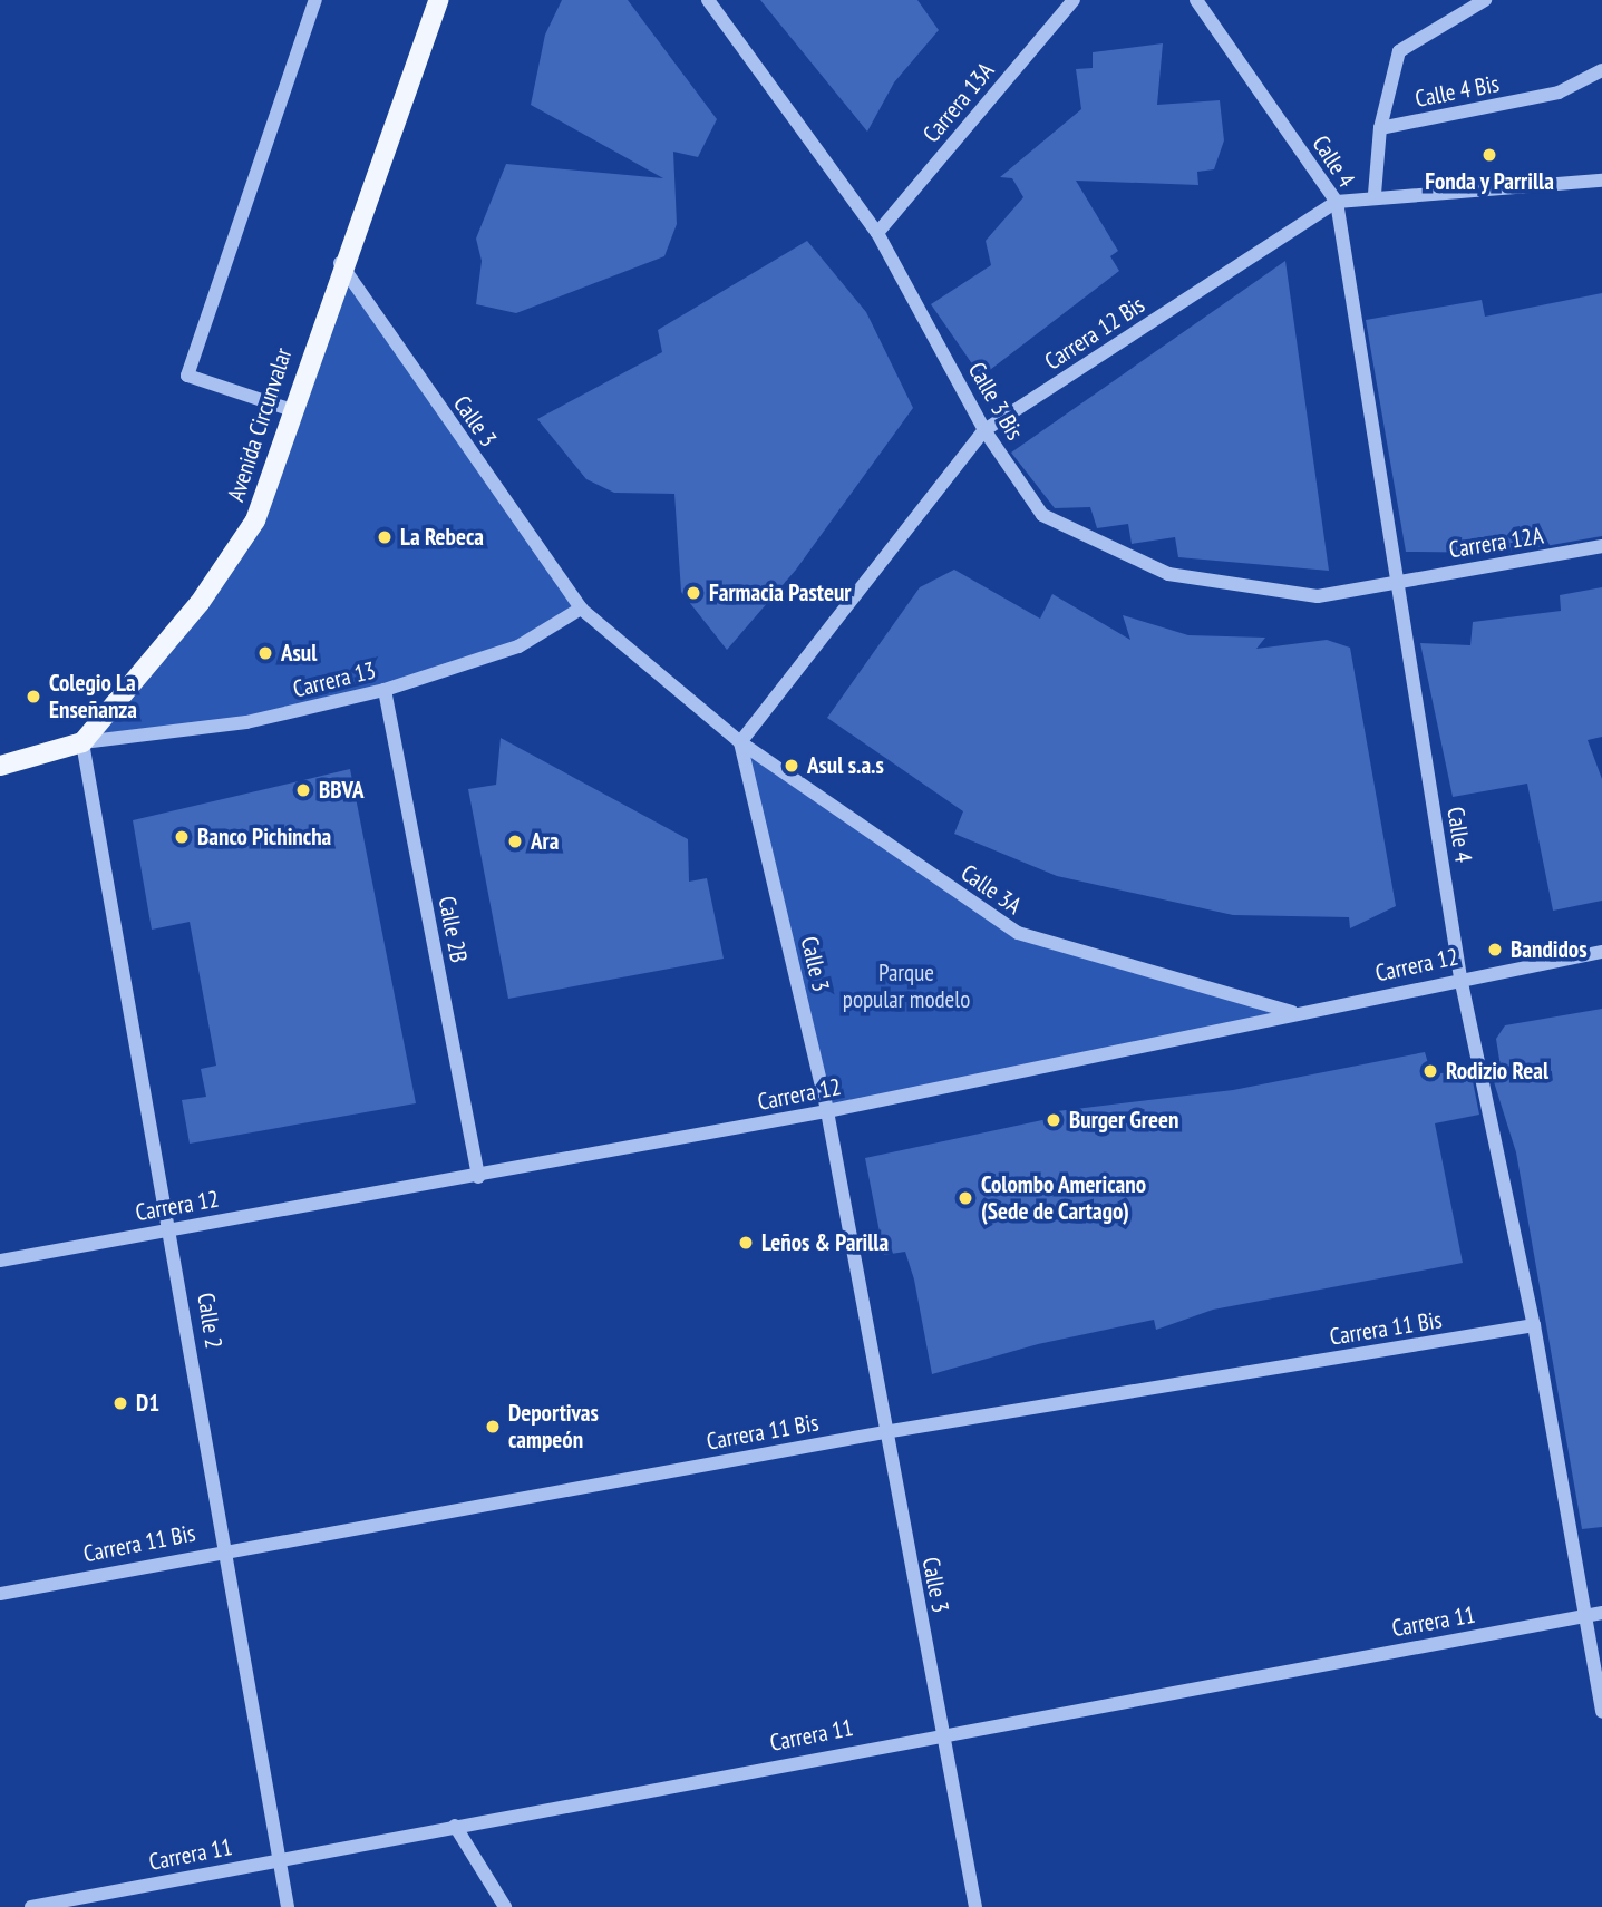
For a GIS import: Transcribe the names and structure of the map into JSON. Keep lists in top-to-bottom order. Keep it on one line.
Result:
{"streets":{"main road":["Avenida Circunvalar"],"street":["Calle 4 Bis","Carrera 13A","Calle 4","Carrera 12 Bis","Calle 3 Bis","Calle 3","Carrera 12A","Carrera 13","Calle 3A","Calle 2B","Carrera 12","Calle 2","Carrera 11 Bis","Carrera 11"]},"crossings":[["Carrera 13A","Calle 3 Bis"],["Calle 4","Carrera 12 Bis"],["Calle 4","Calle 3 Bis"],["Calle 4","Carrera 12A"],["Calle 4","Carrera 12"],["Calle 4","Carrera 11 Bis"],["Calle 4","Carrera 11"],["Carrera 12 Bis","Calle 3 Bis"],["Carrera 12 Bis","Calle 3"],["Carrera 12 Bis","Calle 3A"],["Calle 3 Bis","Carrera 12A"],["Calle 3","Avenida Circunvalar"],["Calle 3","Carrera 13"],["Calle 3","Calle 3A"],["Calle 3","Carrera 12"],["Calle 3","Carrera 11 Bis"],["Calle 3","Carrera 11"],["Avenida Circunvalar","Carrera 13"],["Avenida Circunvalar","Calle 2"],["Carrera 13","Calle 2B"],["Carrera 13","Calle 2"],["Calle 3A","Carrera 12"],["Calle 2B","Carrera 12"],["Carrera 12","Calle 2"],["Calle 2","Carrera 11 Bis"],["Calle 2","Carrera 11"]],"parks":["Parque popular modelo"],"places":["Fonda y Parrilla","La Rebeca","Farmacia Pasteur","Asul","Colegio La Enseñanza","Asul s.a.s","BBVA","Banco Pichincha","Ara","Bandidos","Rodizio Real","Burger Green","Colombo Americano (Sede de Cartago)","Leños & Parilla","D1","Deportivas campeón"]}
